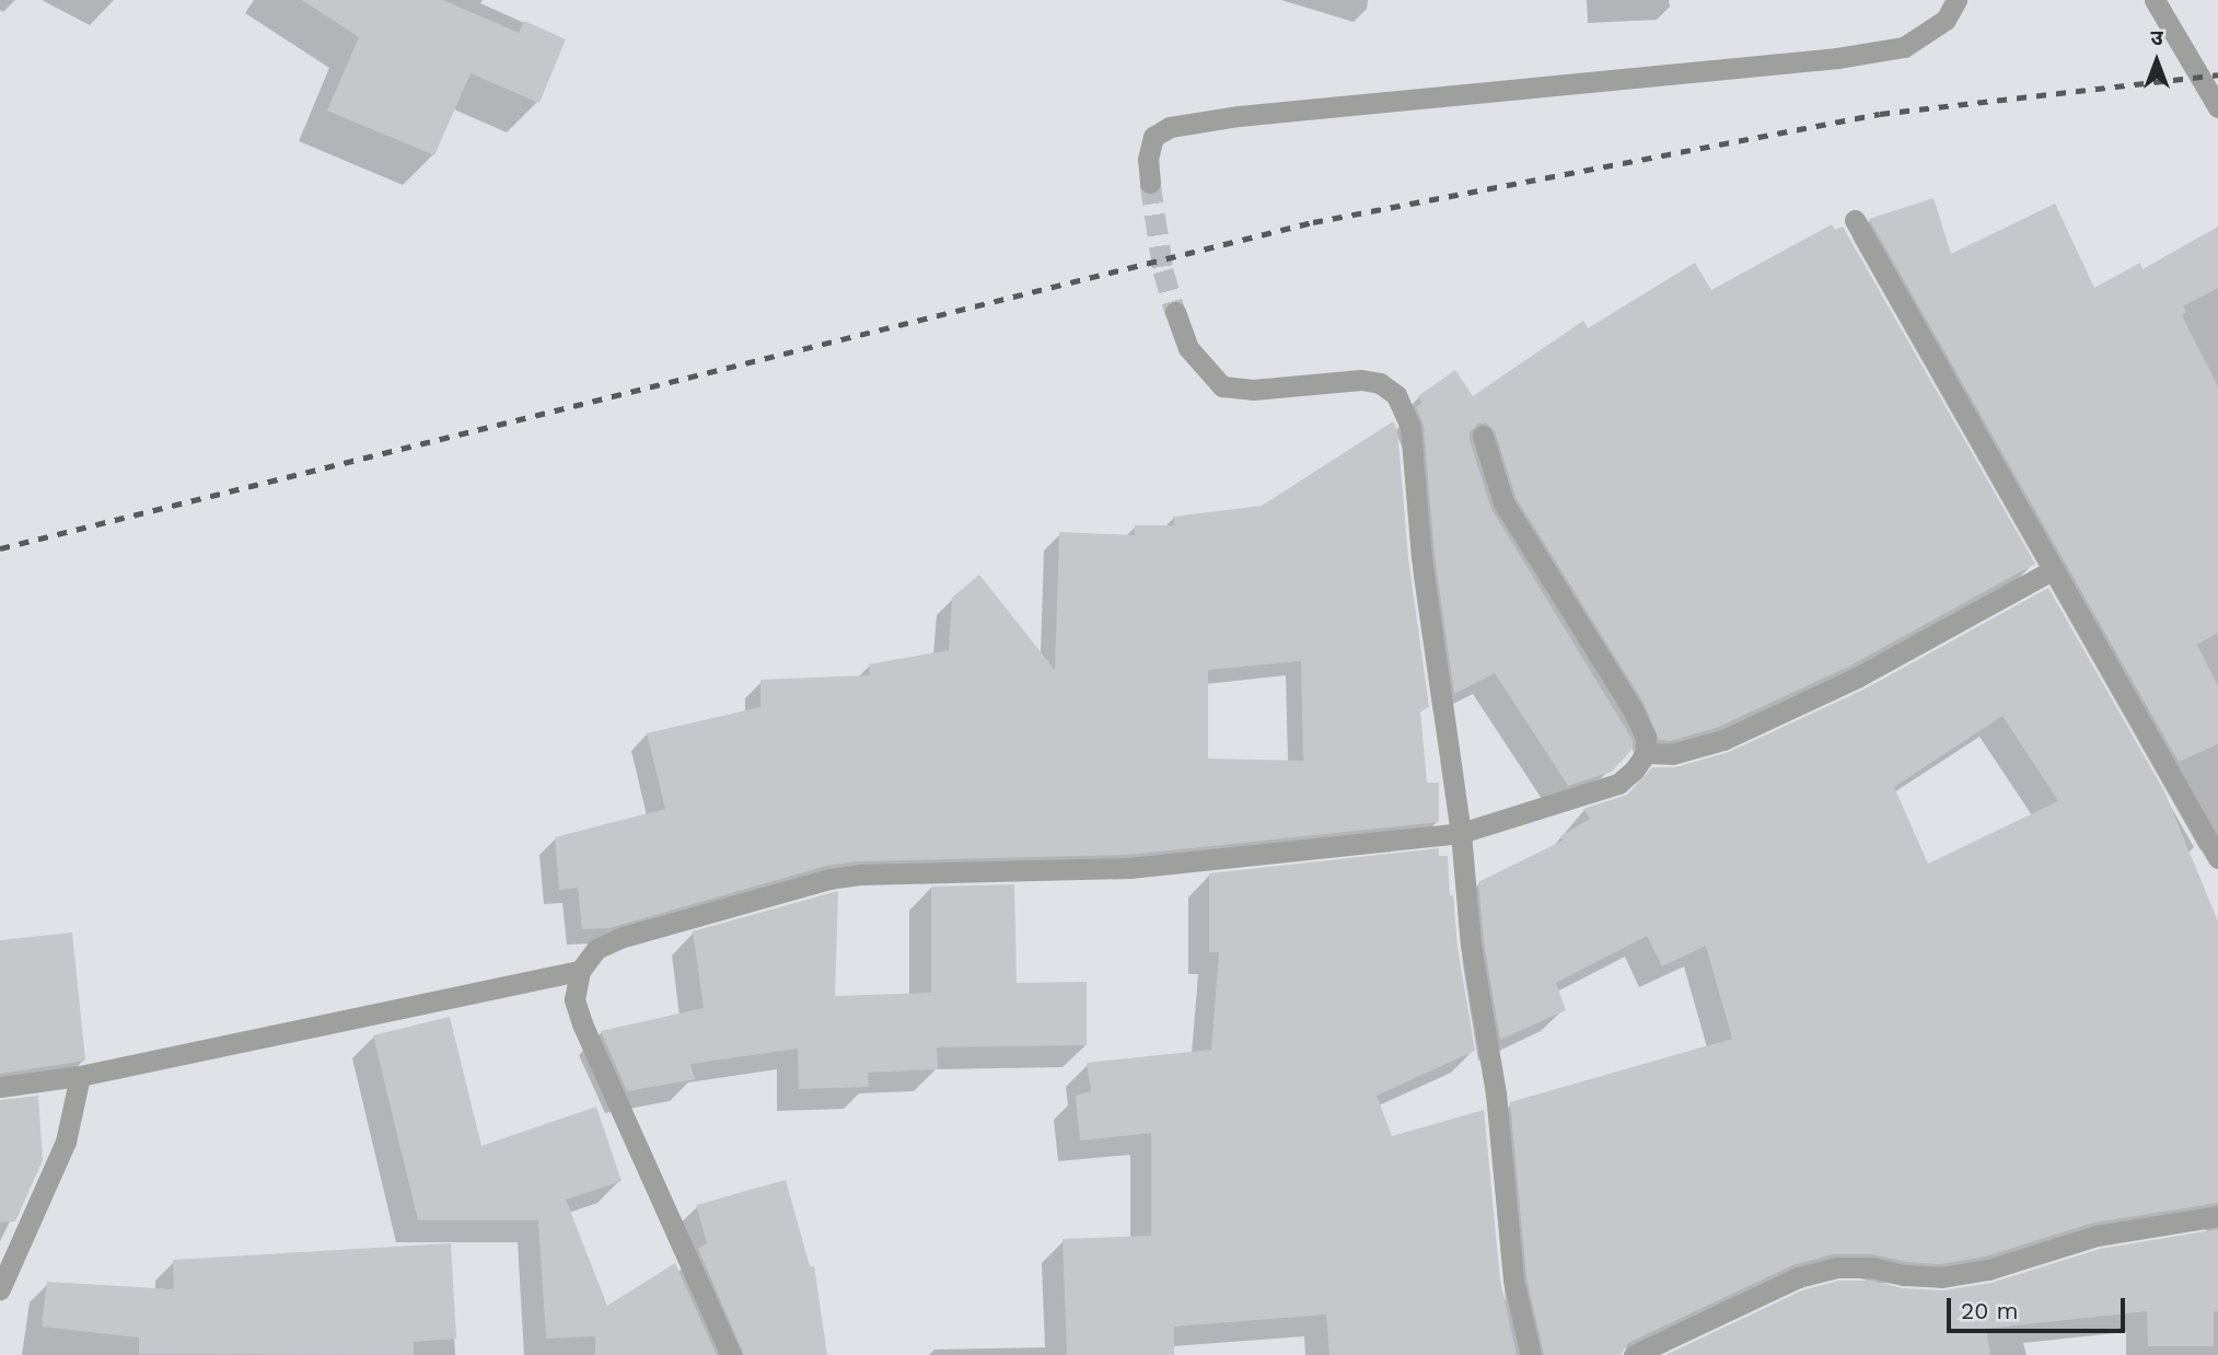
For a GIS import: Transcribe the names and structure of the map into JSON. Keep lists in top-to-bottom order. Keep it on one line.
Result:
{"scale_bar":"20 m","north":"top"}
